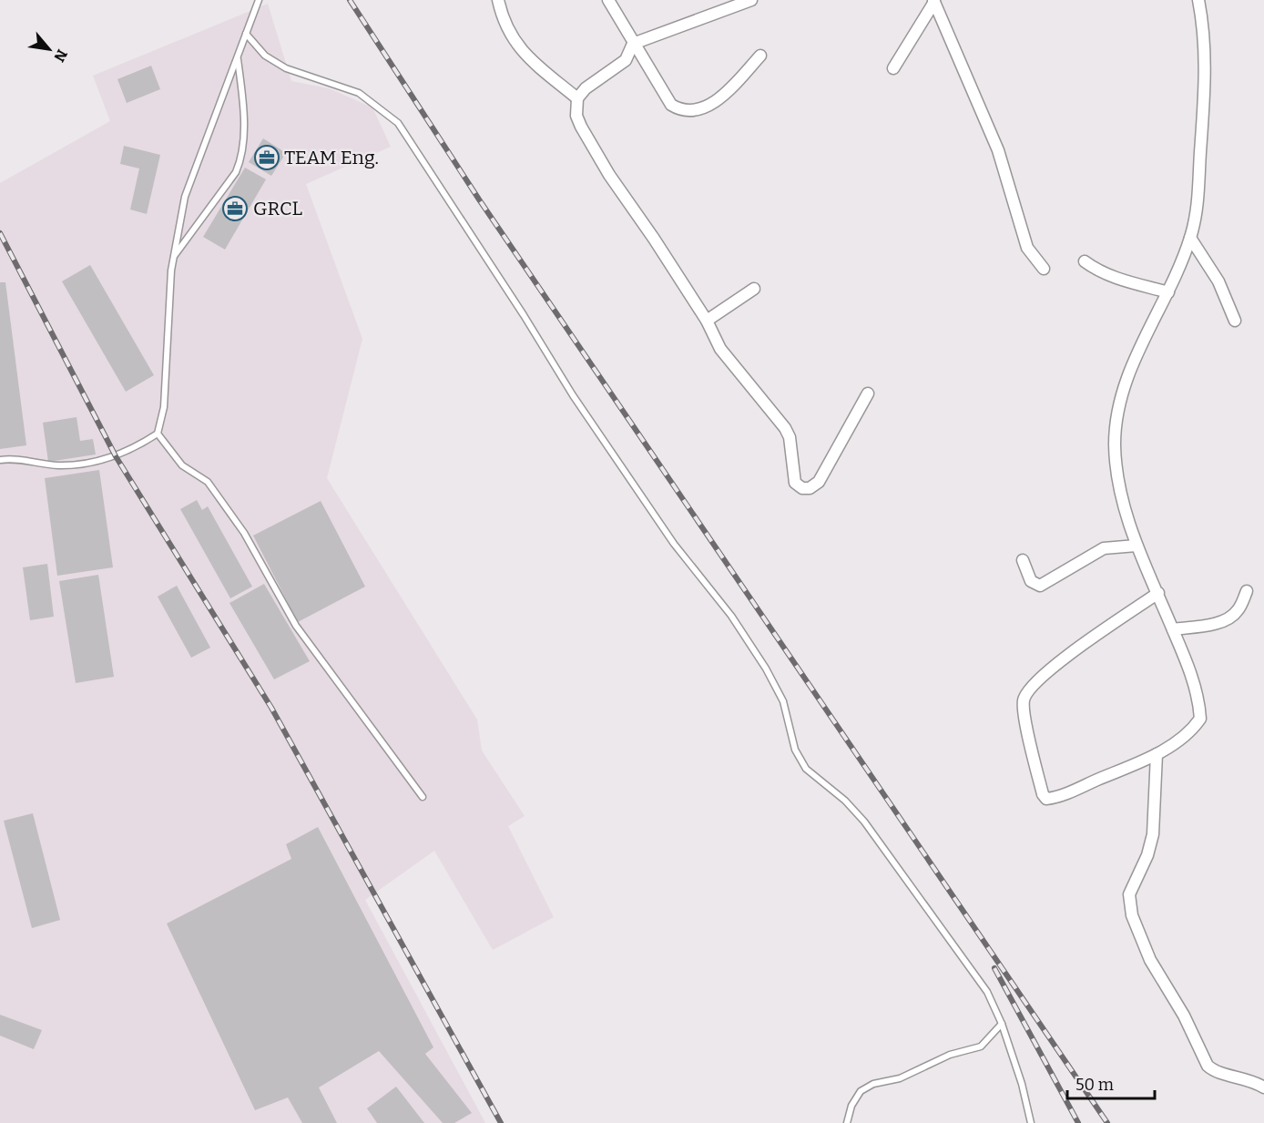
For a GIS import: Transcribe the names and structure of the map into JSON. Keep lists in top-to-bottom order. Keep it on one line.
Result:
{"places":{"office":["TEAM Eng.","GRCL"]},"scale_bar":"50 m","north":"bottom right"}
